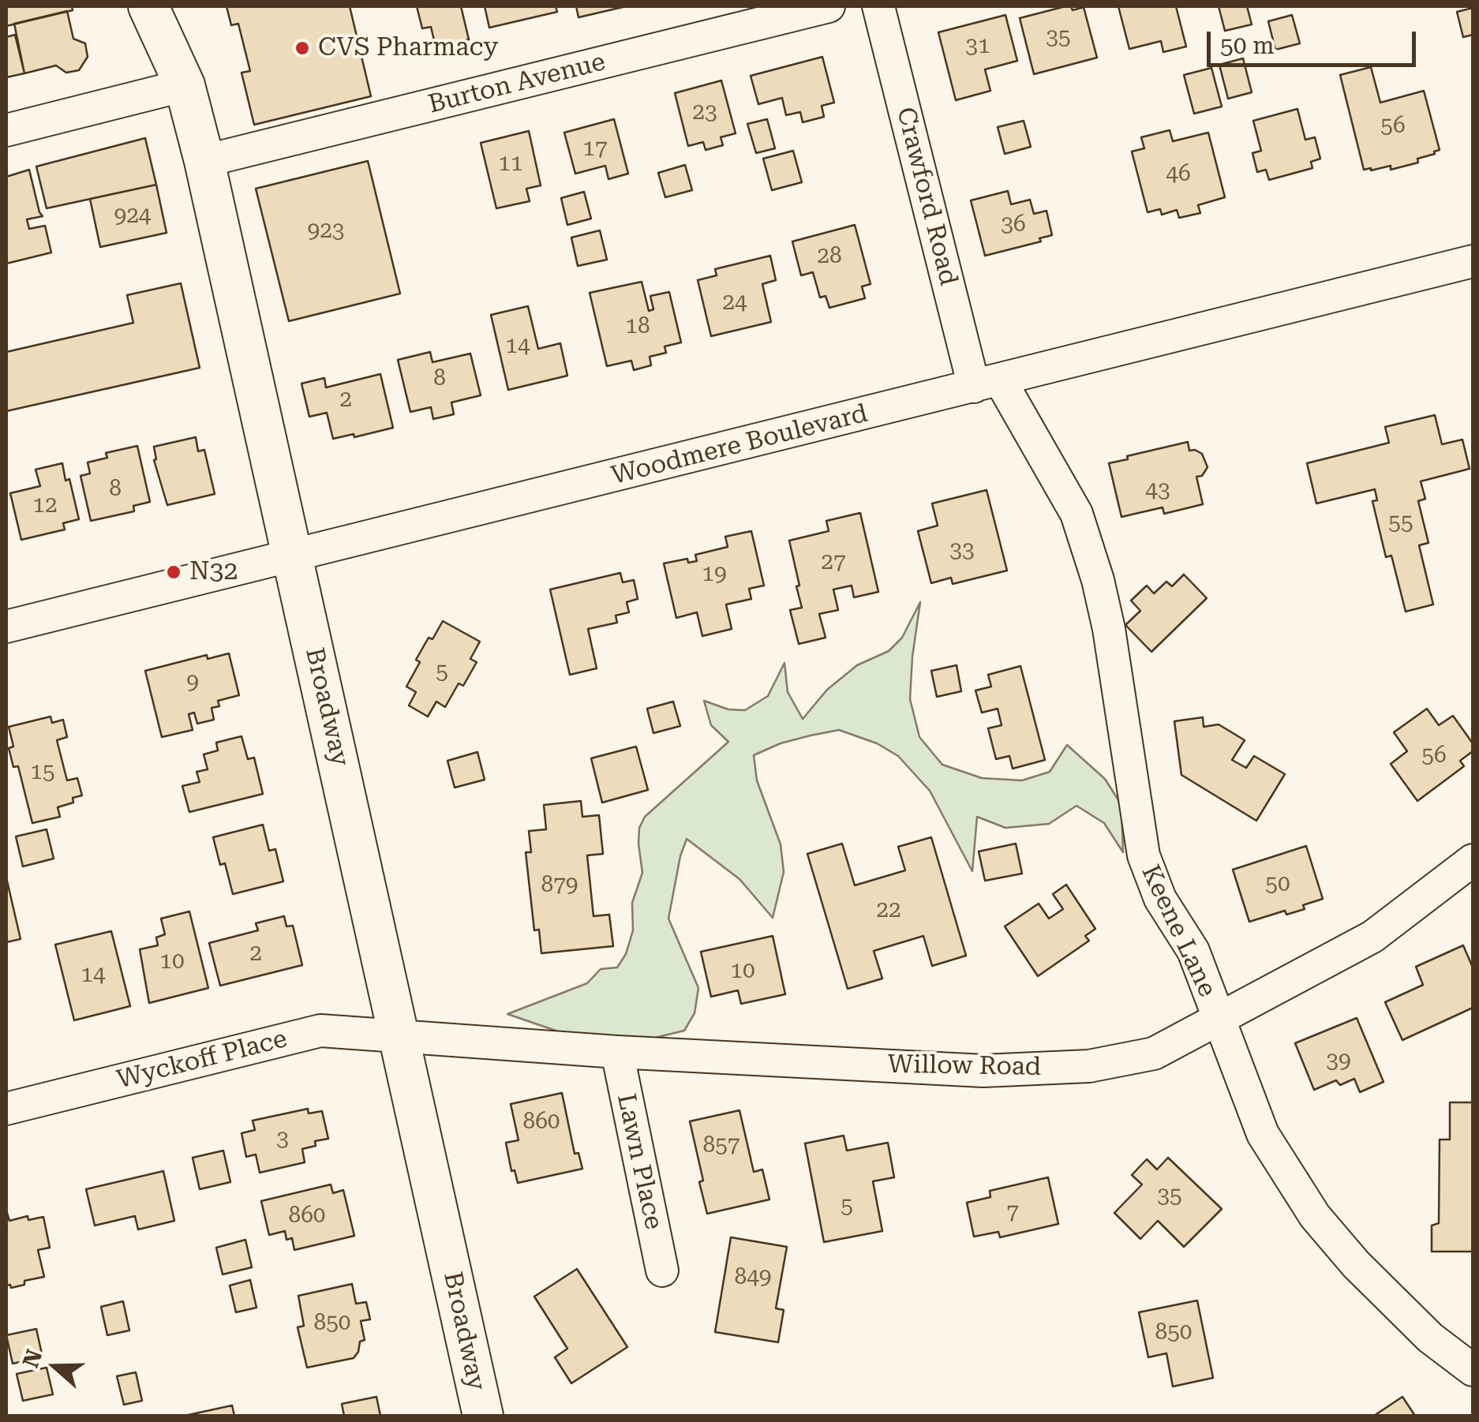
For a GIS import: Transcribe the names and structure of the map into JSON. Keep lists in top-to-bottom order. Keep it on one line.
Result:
{"streets":{"main road":["Broadway"],"street":["Burton Avenue","Crawford Road","Woodmere Boulevard","Keene Lane","Wyckoff Place","Willow Road","Lawn Place"]},"crossings":[["Burton Avenue","Broadway"],["Crawford Road","Woodmere Boulevard"],["Crawford Road","Keene Lane"],["Woodmere Boulevard","Broadway"],["Woodmere Boulevard","Keene Lane"],["Broadway","Wyckoff Place"],["Broadway","Willow Road"],["Keene Lane","Willow Road"],["Wyckoff Place","Willow Road"],["Willow Road","Lawn Place"]],"places":["CVS Pharmacy","N32"],"house_numbers":["35","31","23","56","17","11","46","924","36","923","28","24","18","14","8","2","8","43","12","55","33","27","19","5","9","56","15","50","879","22","2","10","10","14","39","860","3","857","35","5","7","860","849","850","850"],"scale_bar":"50 m","north":"left"}
